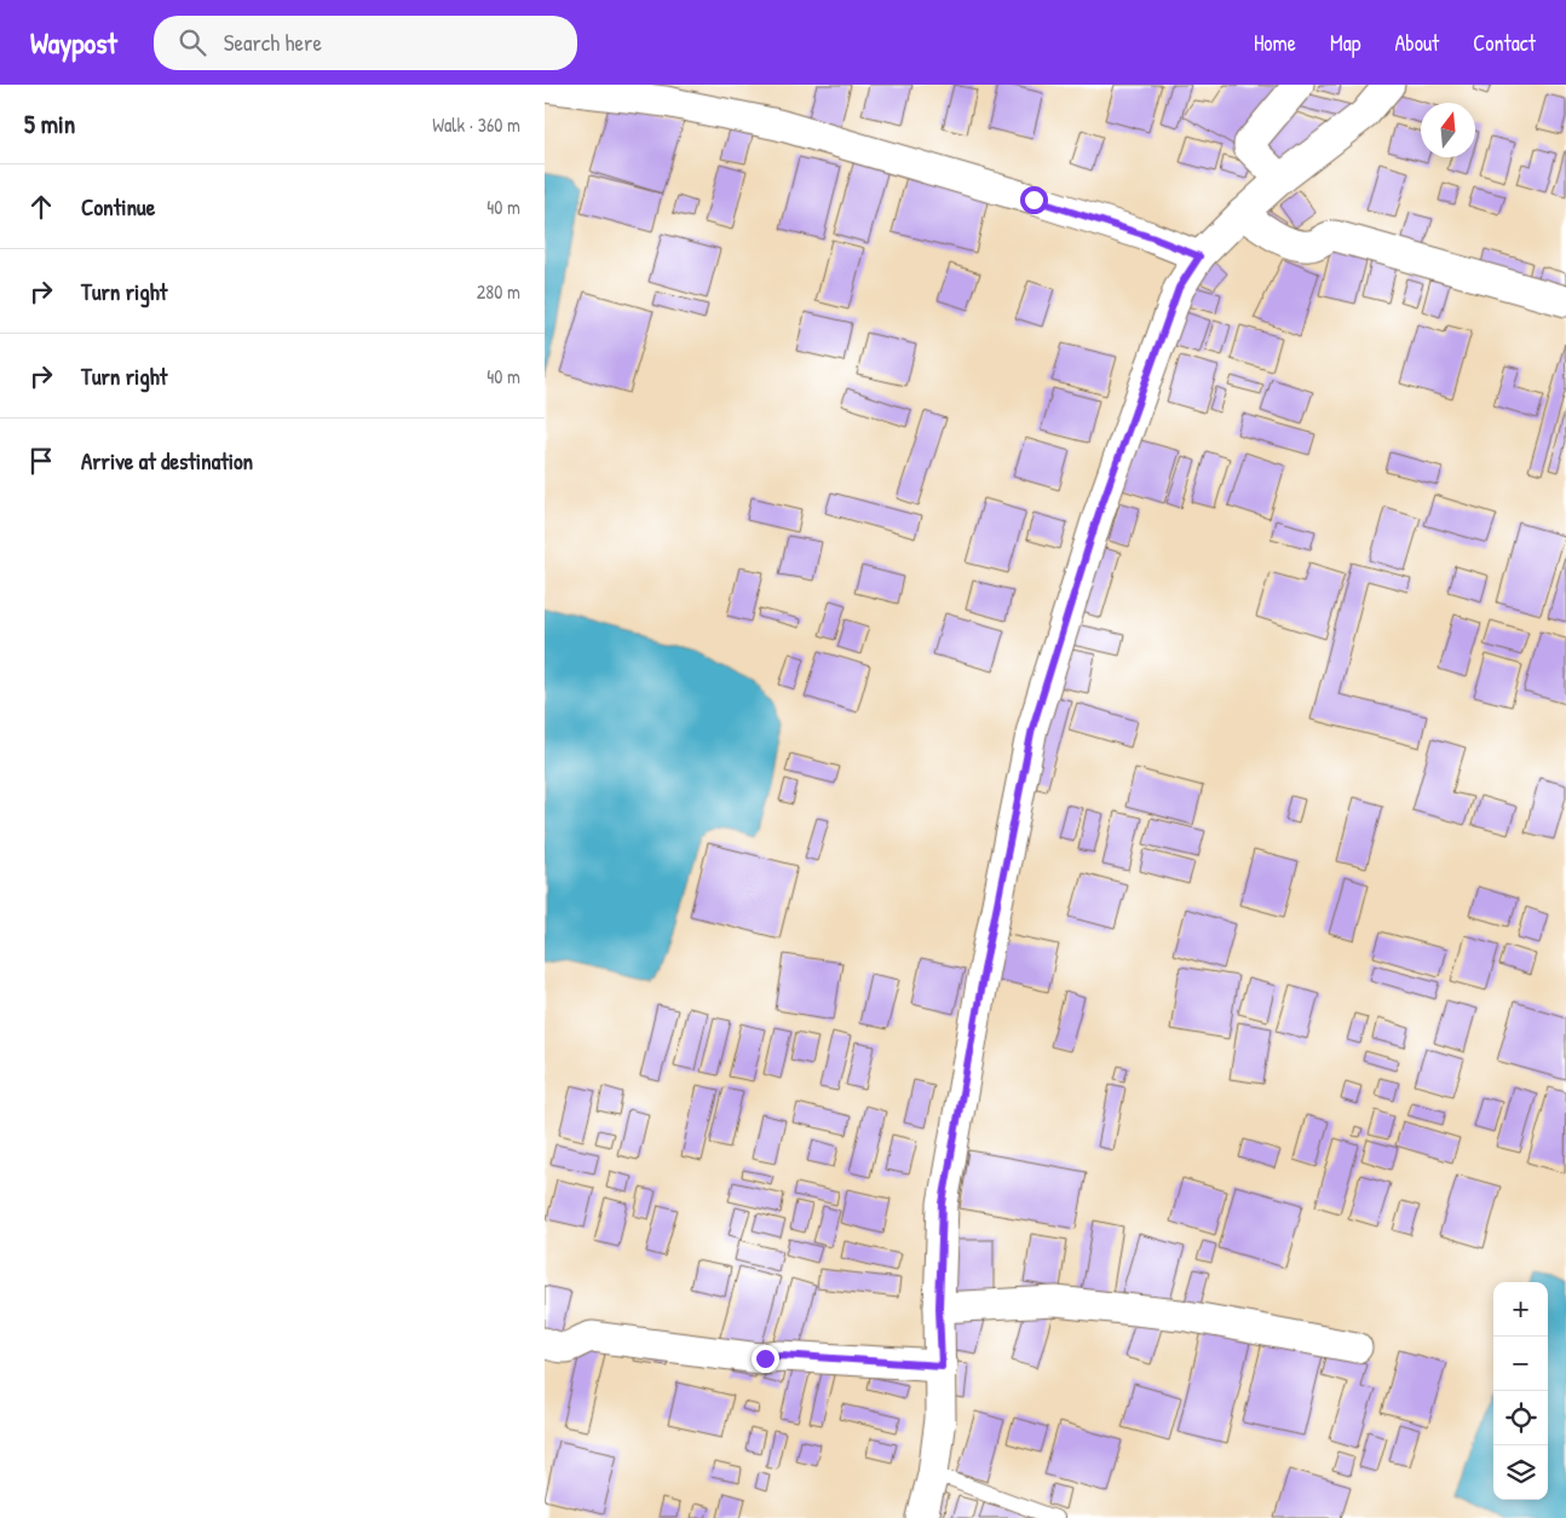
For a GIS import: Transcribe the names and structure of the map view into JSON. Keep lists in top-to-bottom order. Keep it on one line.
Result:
{"north":"top","page":{"header":"Waypost","search":"Search here","nav":["Home","Map","About","Contact"],"heading":["5 min","Walk · 360 m"],"list":[["Continue","40 m"],["Turn right","280 m"],["Turn right","40 m"],"Arrive at destination"],"map_buttons":["+","−"]}}
